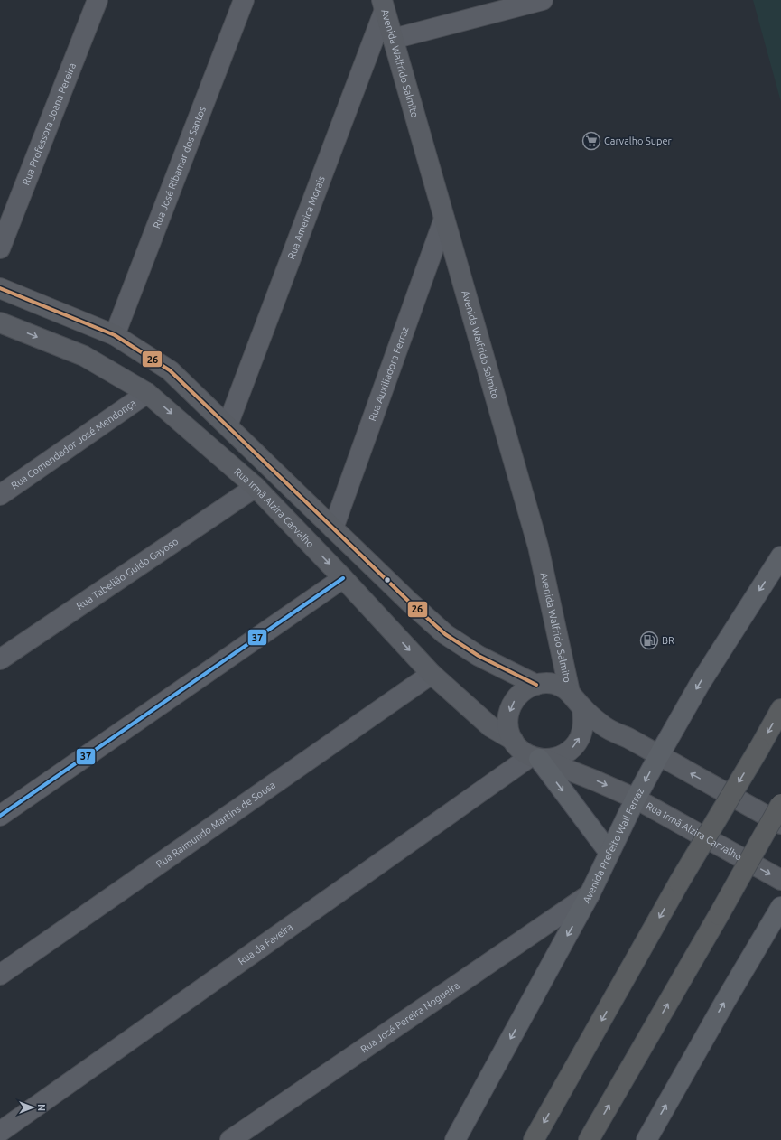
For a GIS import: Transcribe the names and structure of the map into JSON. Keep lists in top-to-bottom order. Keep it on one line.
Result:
{"streets":{"main road":["Avenida Prefeito Wall Ferraz"],"street":["Avenida Walfrido Salmito","Rua Professora Joana Pereira","Rua José Ribamar dos Santos","Rua America Morais","Rua Auxiliadora Ferraz","Rua Comendador José Mendonça","Rua Irmã Alzira Carvalho","Rua Tabelião Guido Gayoso","Rua Raimundo Martins de Sousa","Rua da Faveira","Rua José Pereira Nogueira"]},"crossings":[["Avenida Walfrido Salmito","Rua America Morais"],["Avenida Walfrido Salmito","Rua Auxiliadora Ferraz"],["Avenida Walfrido Salmito","Rua Irmã Alzira Carvalho"],["Avenida Walfrido Salmito","Rua da Faveira"],["Rua José Ribamar dos Santos","Rua Irmã Alzira Carvalho"],["Rua America Morais","Rua Irmã Alzira Carvalho"],["Rua Auxiliadora Ferraz","Rua Irmã Alzira Carvalho"],["Rua Comendador José Mendonça","Rua Irmã Alzira Carvalho"],["Rua Irmã Alzira Carvalho","Rua Tabelião Guido Gayoso"],["Rua Irmã Alzira Carvalho","Rua Raimundo Martins de Sousa"],["Rua Irmã Alzira Carvalho","Avenida Prefeito Wall Ferraz"],["Rua Irmã Alzira Carvalho","Rua da Faveira"],["Avenida Prefeito Wall Ferraz","Rua José Pereira Nogueira"]],"places":{"supermarket":["Carvalho Super"],"fuel station":["BR"]},"lines":["transit line 26","transit line 37"],"north":"right"}
